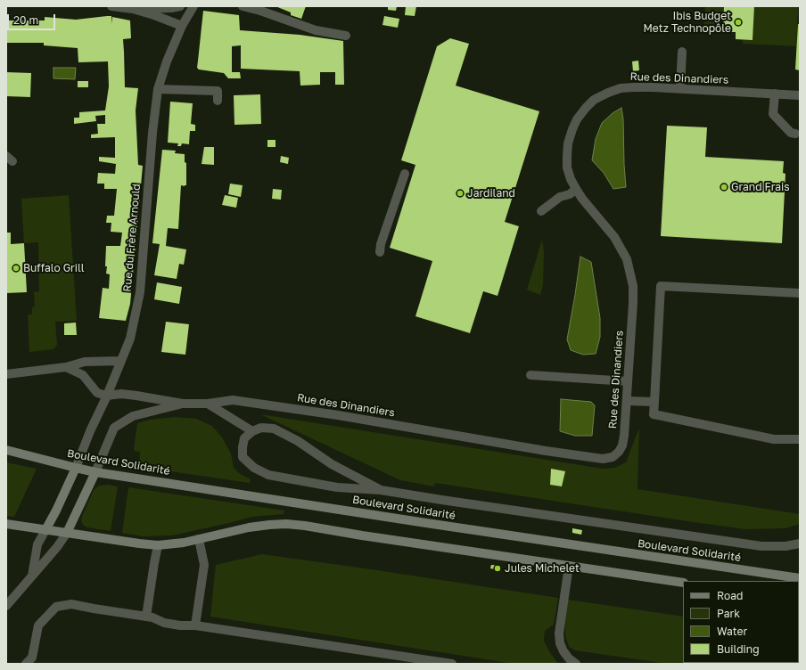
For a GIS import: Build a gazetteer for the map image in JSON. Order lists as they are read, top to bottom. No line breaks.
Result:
{"streets":{"main road":["Boulevard Solidarité"],"street":["Rue des Dinandiers","Rue du Frère Arnould"]},"crossings":[["Rue des Dinandiers","Rue du Frère Arnould"],["Rue des Dinandiers","Boulevard Solidarité"],["Rue du Frère Arnould","Boulevard Solidarité"]],"places":["Ibis Budget Metz Technopôle","Grand Frais","Jardiland","Buffalo Grill","Jules Michelet"],"legend":["Road","Park","Water","Building"],"scale_bar":"20 m"}
